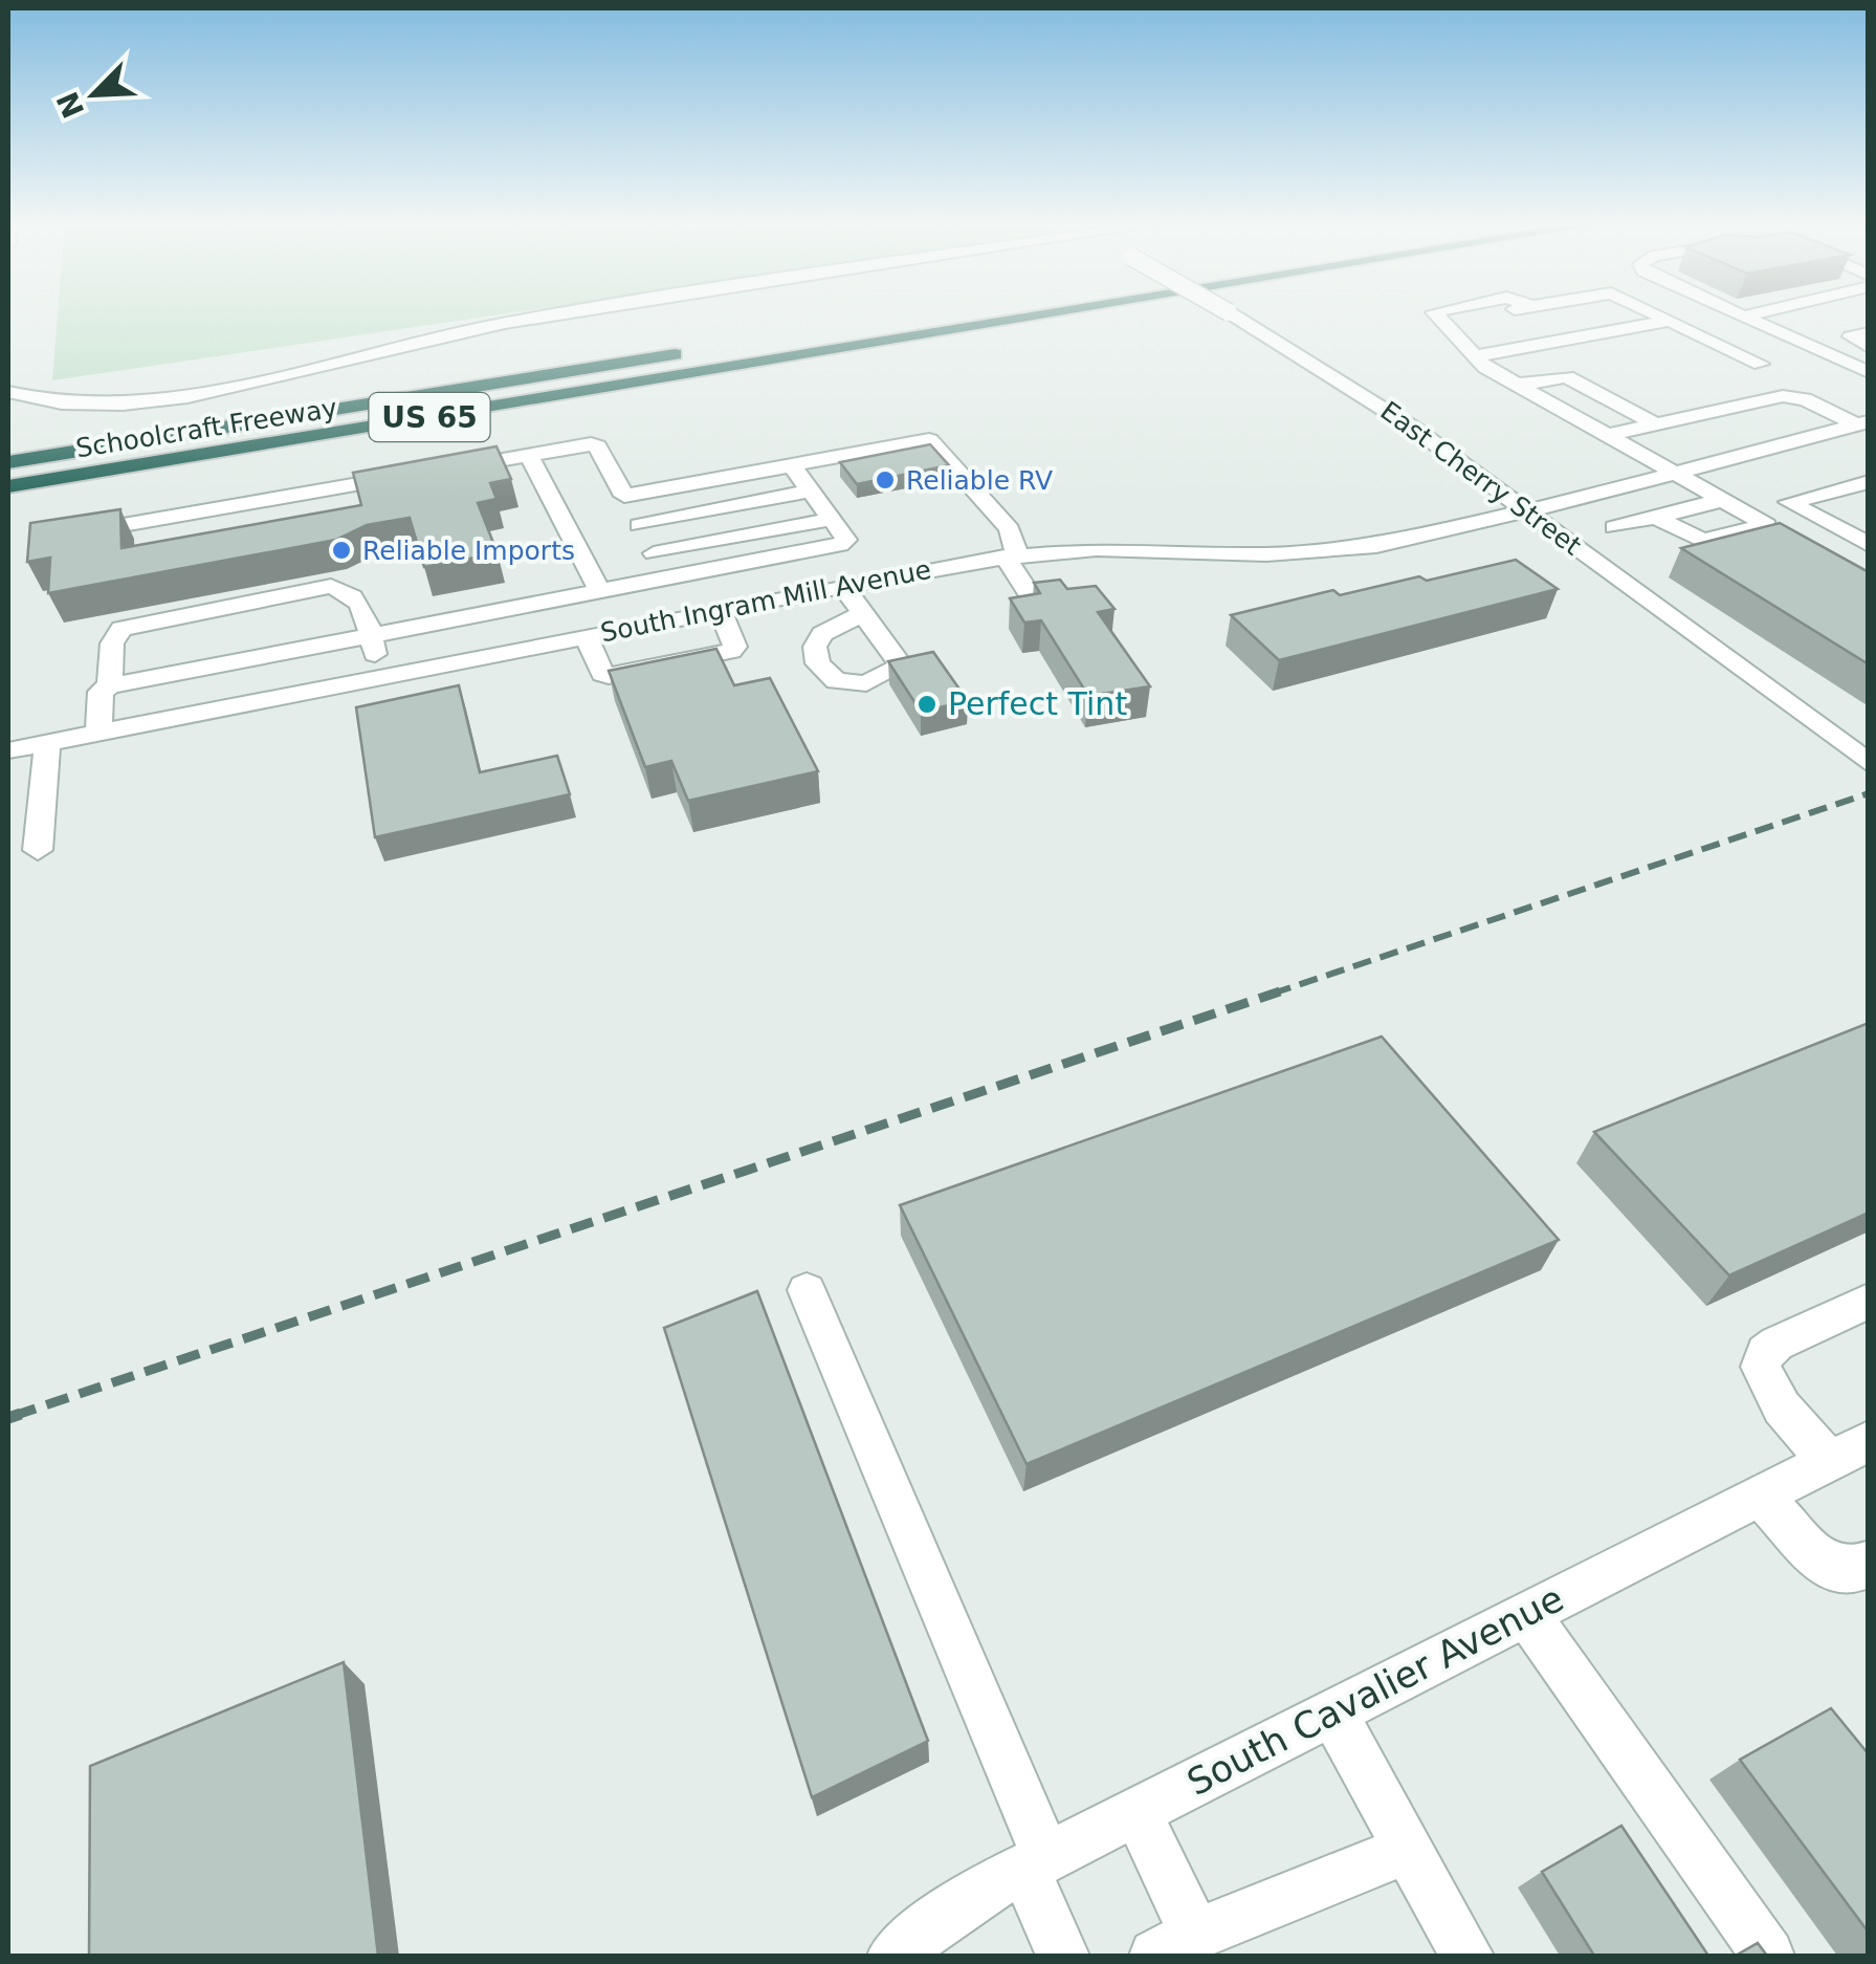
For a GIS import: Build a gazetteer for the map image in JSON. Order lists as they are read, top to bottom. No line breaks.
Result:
{"streets":{"highway":["US 65","Schoolcraft Freeway"],"street":["East Cherry Street","South Ingram Mill Avenue","South Cavalier Avenue"]},"crossings":[["East Cherry Street","South Ingram Mill Avenue"]],"places":["Reliable RV","Reliable Imports","Perfect Tint"],"north":"bottom left"}
